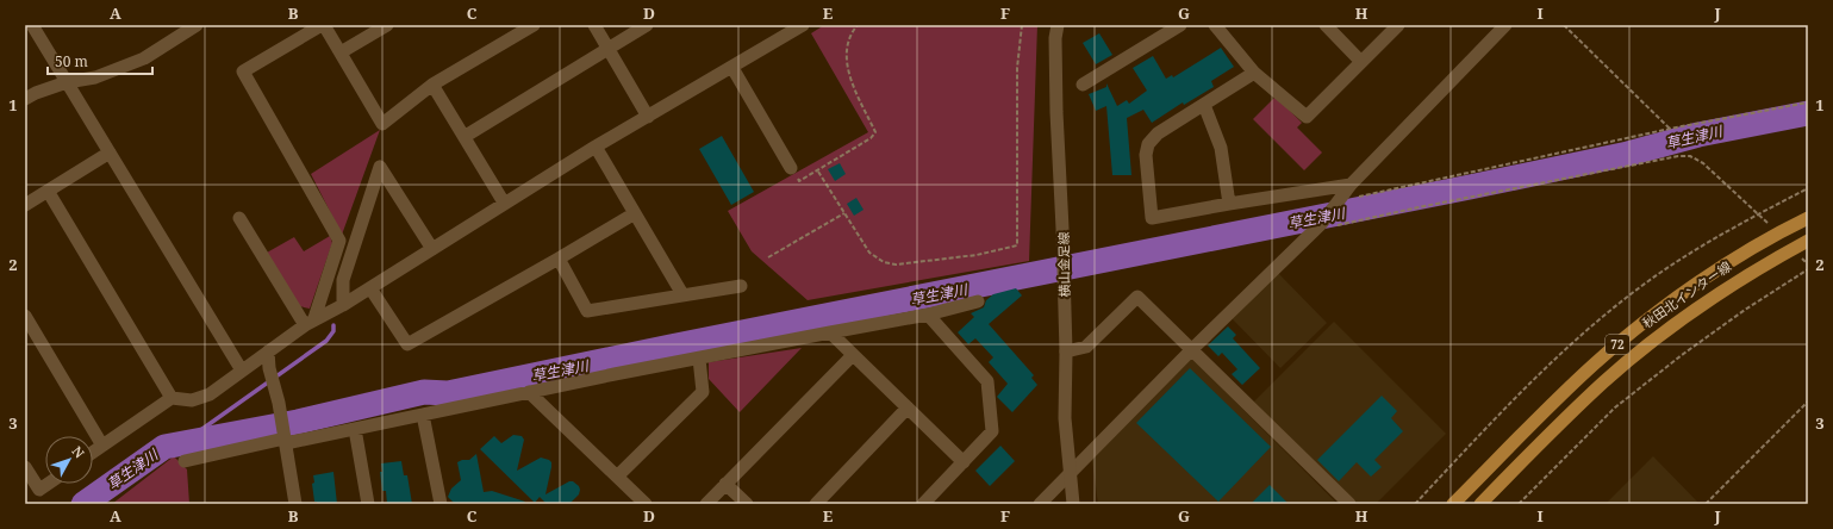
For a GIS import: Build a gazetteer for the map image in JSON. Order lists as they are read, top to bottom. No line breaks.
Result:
{"streets":{"main road":["秋田北インター線","72"],"street":["横山金足線"]},"water":["草生津川"],"scale_bar":"50 m","north":"top right","grid":{"columns":["A","B","C","D","E","F","G","H","I","J"],"rows":["1","2","3"]}}
